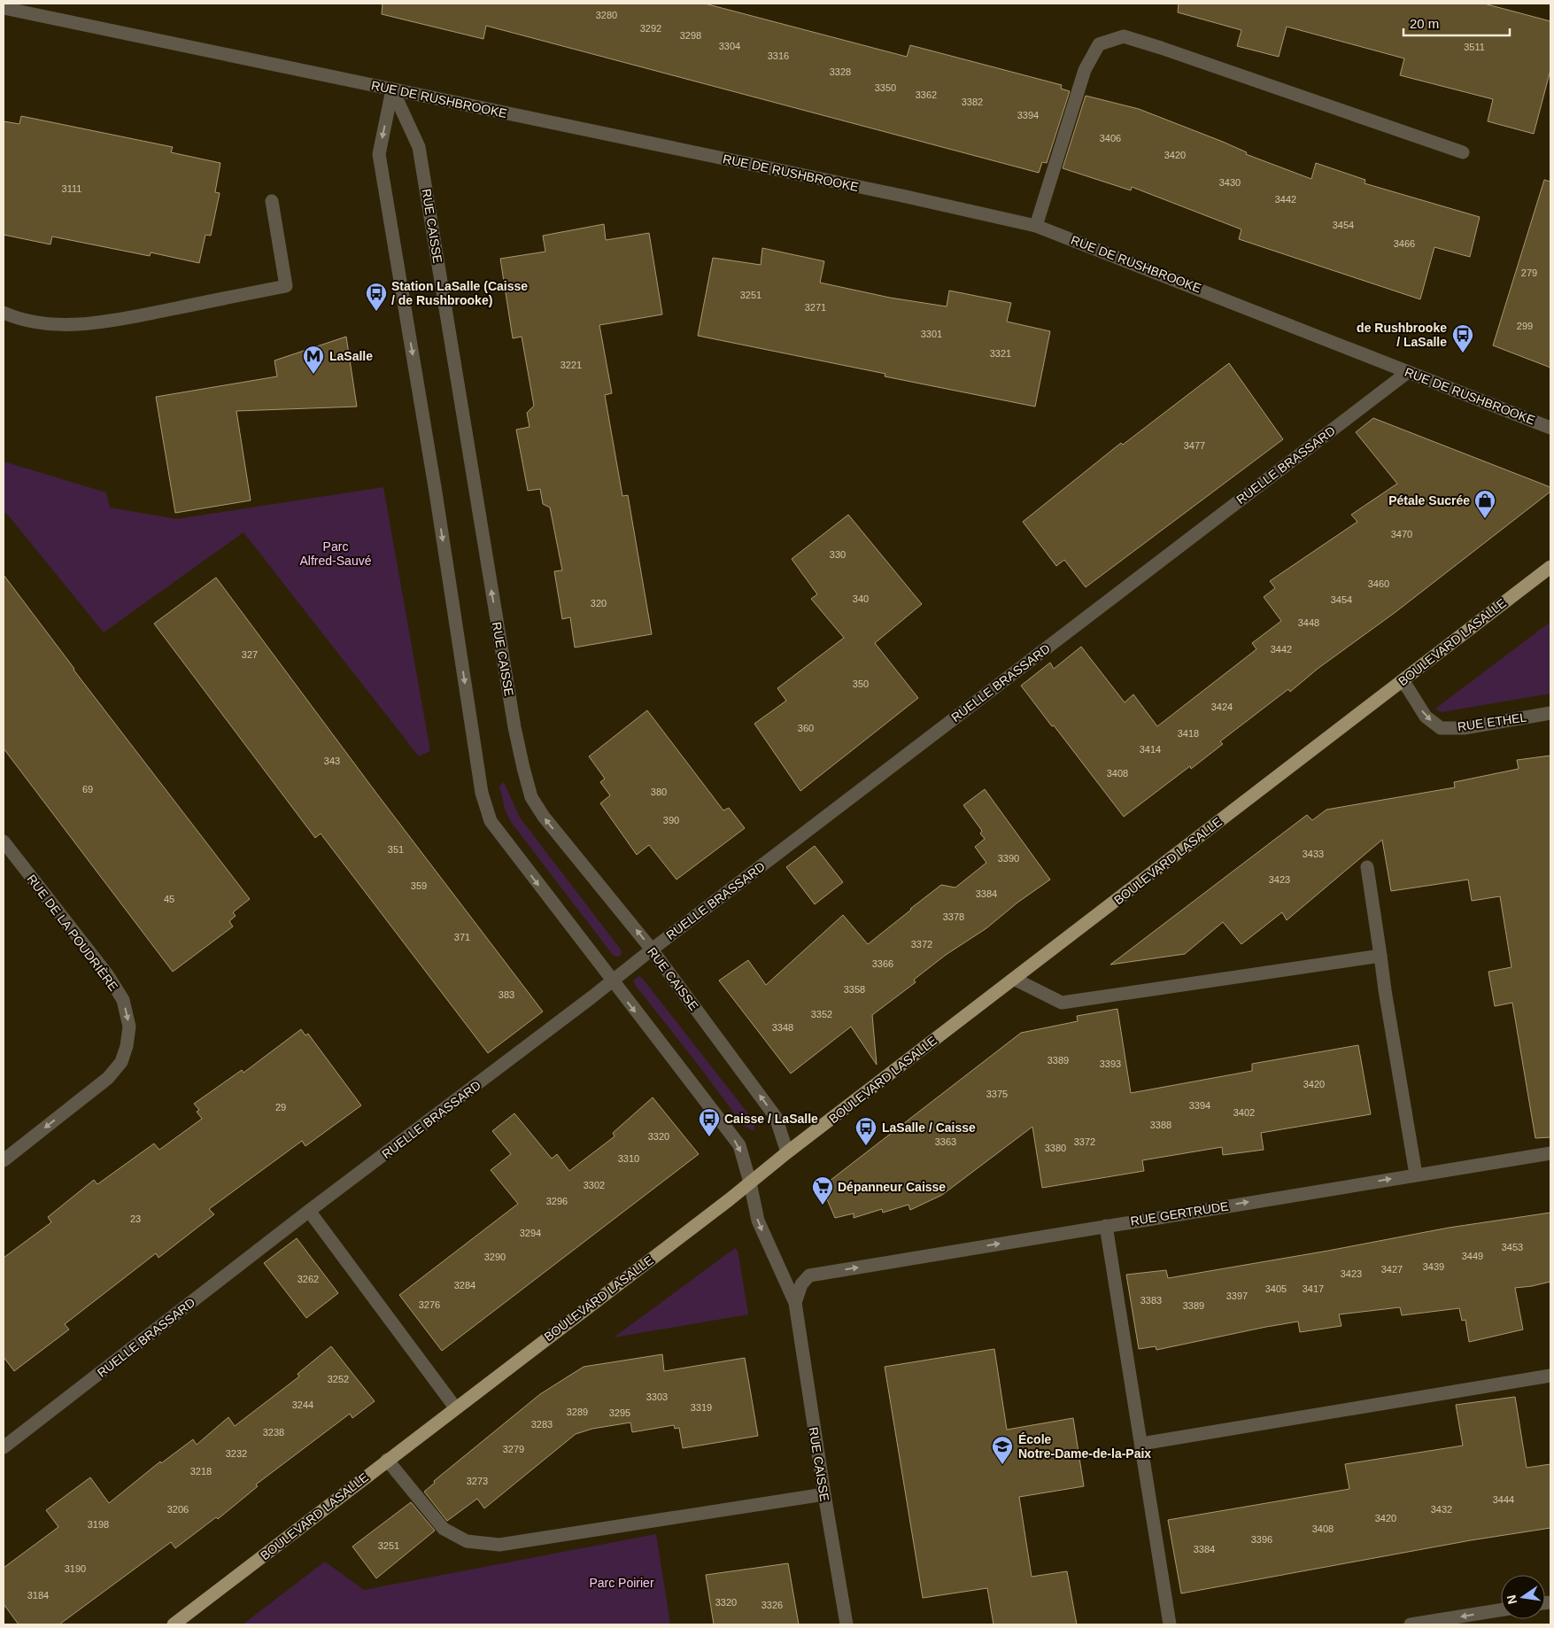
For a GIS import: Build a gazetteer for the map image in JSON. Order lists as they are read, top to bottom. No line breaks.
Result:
{"streets":{"main road":["BOULEVARD LASALLE"],"street":["RUE DE RUSHBROOKE","RUE CAISSE","RUELLE BRASSARD","RUE ETHEL","RUE DE LA POUDRIÈRE","RUE GERTRUDE"]},"crossings":[["RUE DE RUSHBROOKE","RUE CAISSE"],["RUE DE RUSHBROOKE","RUELLE BRASSARD"],["RUE CAISSE","RUELLE BRASSARD"],["RUE CAISSE","BOULEVARD LASALLE"],["RUE CAISSE","RUE GERTRUDE"],["BOULEVARD LASALLE","RUE ETHEL"]],"one_way":["RUE ETHEL","RUE GERTRUDE"],"parks":["Parc Alfred-Sauvé","Parc Poirier"],"places":{"bus stop":["Station LaSalle (Caisse / de Rushbrooke)","de Rushbrooke / LaSalle","Caisse / LaSalle","LaSalle / Caisse"],"metro station":["LaSalle"],"shop":["Pétale Sucrée"],"supermarket":["Dépanneur Caisse"],"school or university":["École Notre-Dame-de-la-Paix"]},"house_numbers":["3280","3292","3298","3304","3511","3316","3328","3350","3362","3382","3394","3406","3420","3430","3111","3442","3454","3466","279","3251","3271","299","3301","3321","3221","3477","3470","330","3460","340","3454","320","3448","3442","327","350","3424","360","3418","3414","343","3408","69","380","390","351","3433","3390","3423","359","3384","45","3378","371","3372","3366","3358","383","3352","3348","3389","3393","3420","3375","3394","29","3402","3388","3320","3363","3372","3380","3310","3302","3296","23","3294","3453","3449","3290","3439","3427","3423","3262","3284","3405","3417","3397","3383","3276","3389","3252","3303","3244","3319","3289","3295","3283","3238","3279","3232","3218","3273","3444","3206","3432","3420","3198","3408","3396","3251","3384","3190","3184","3320","3326"],"scale_bar":"20 m","north":"left"}
